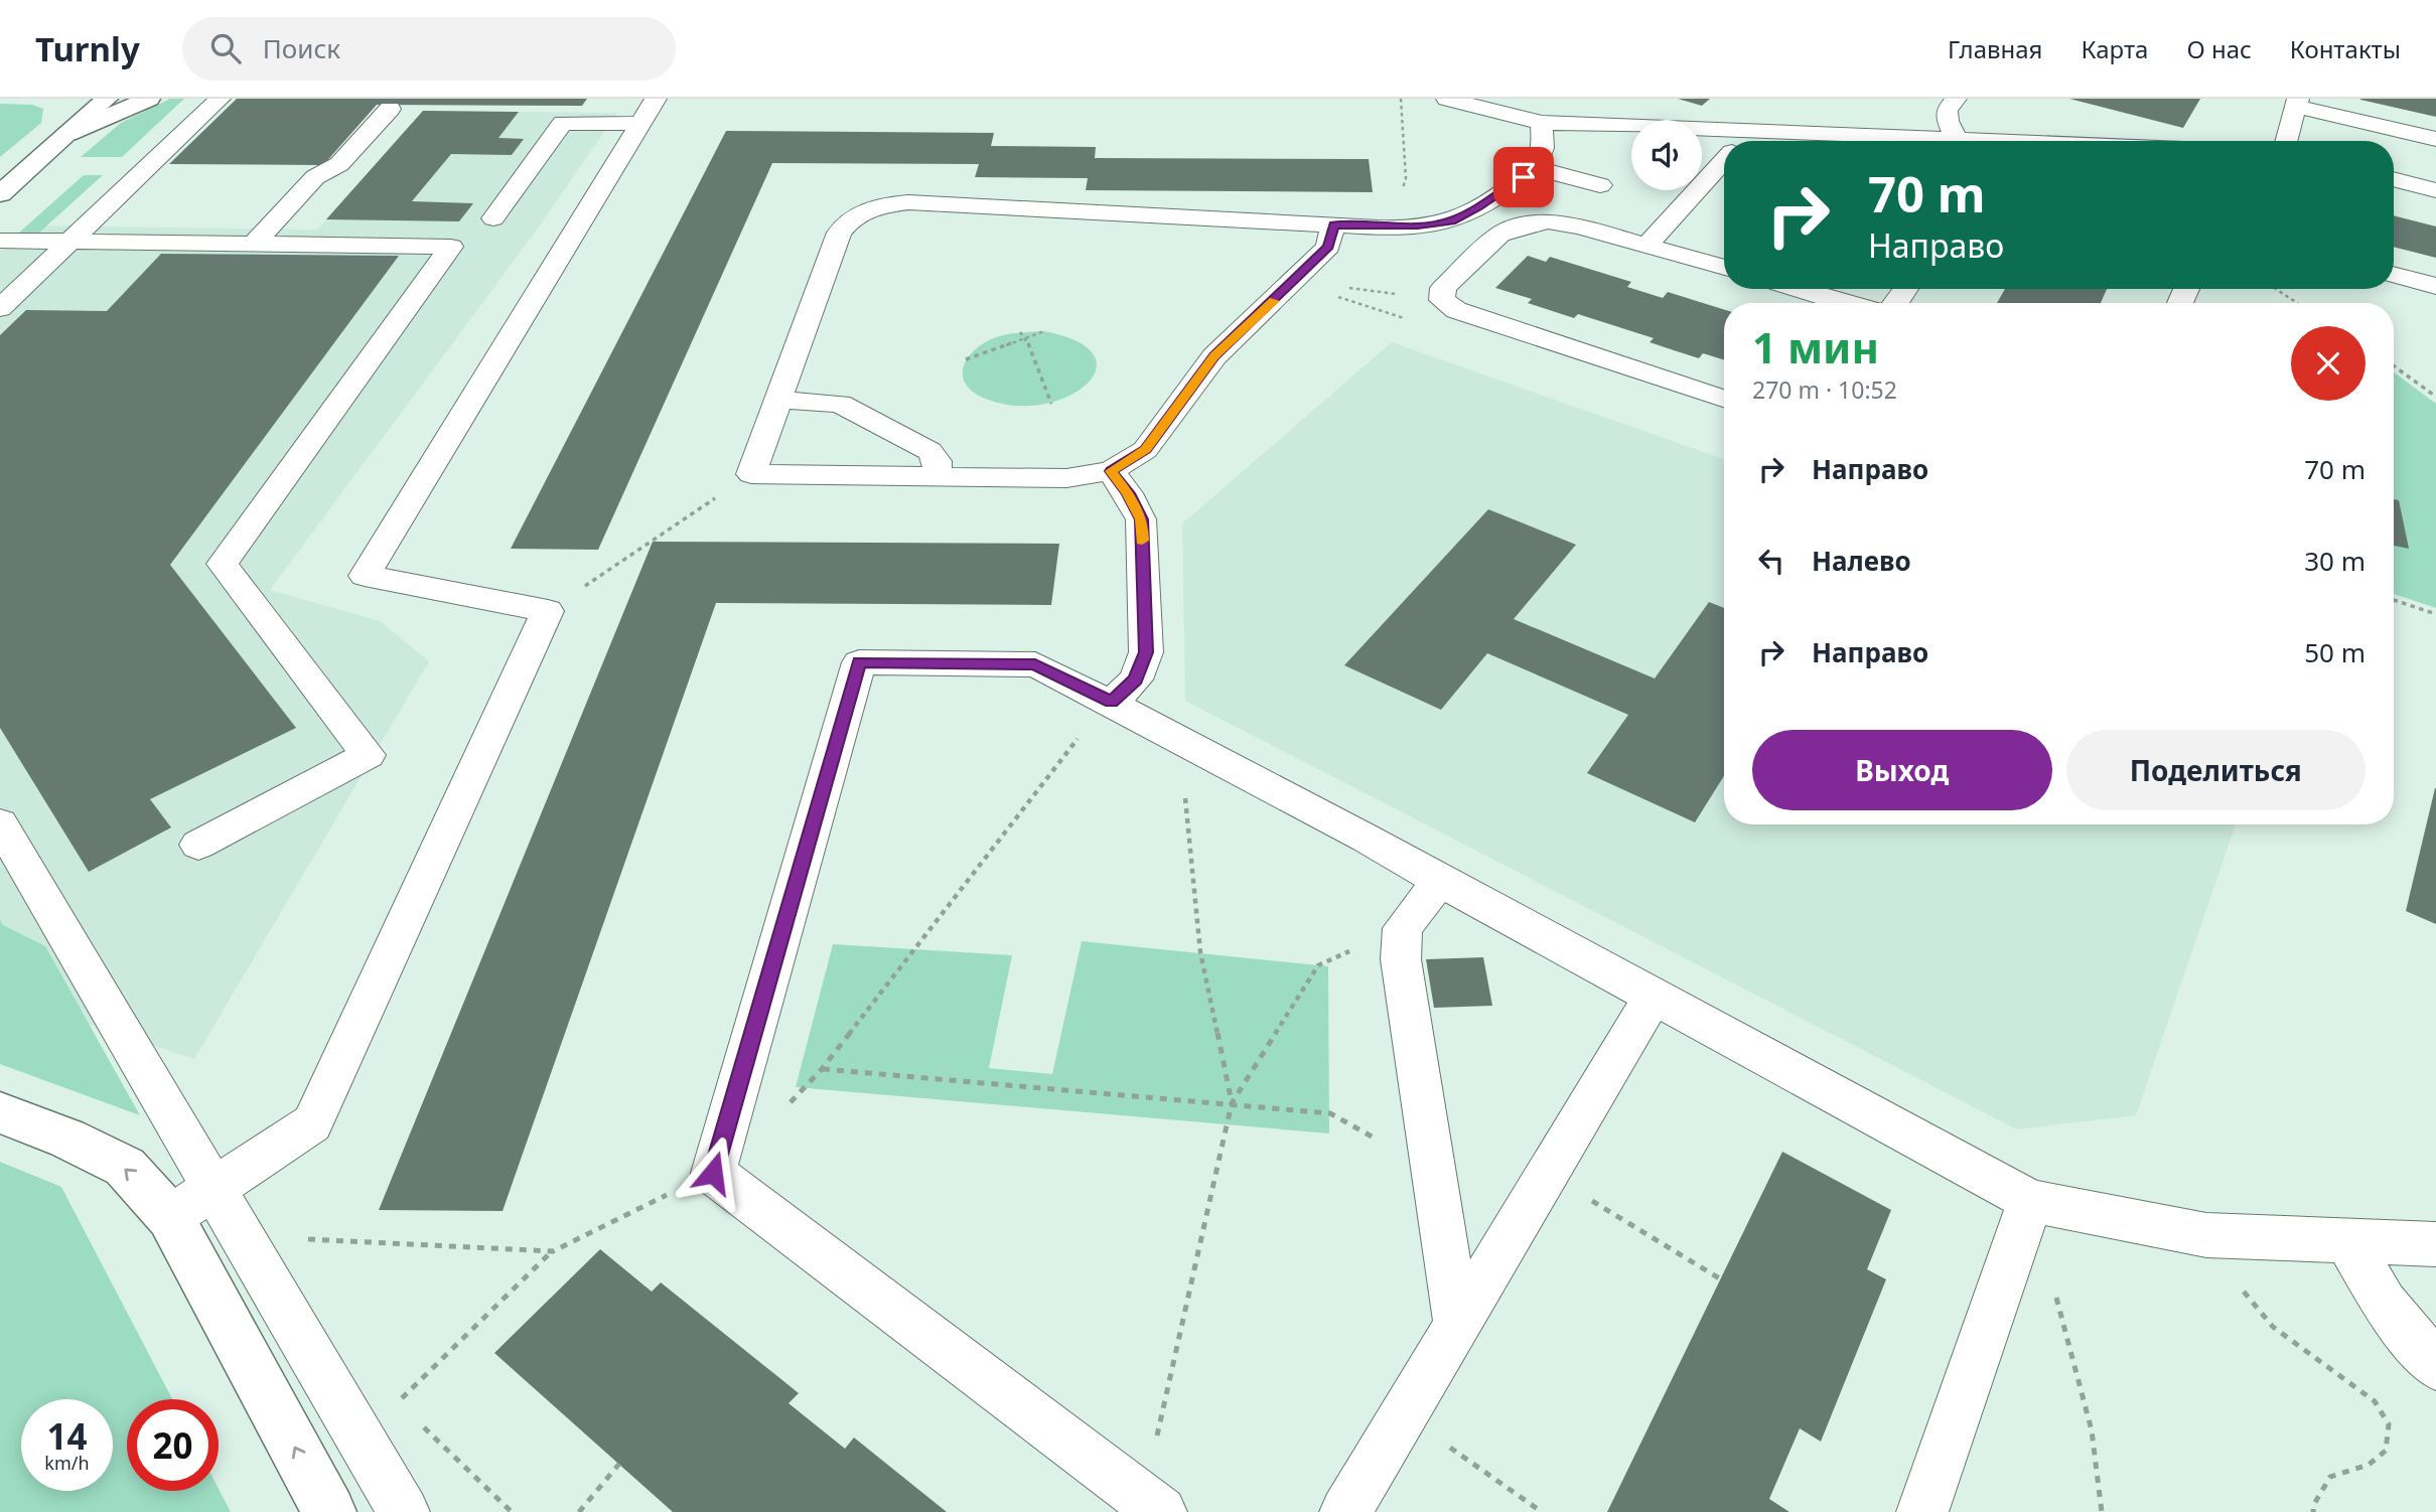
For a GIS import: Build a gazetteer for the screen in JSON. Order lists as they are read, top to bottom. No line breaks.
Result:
{"page":{"header":"Turnly","search":"Поиск","nav":["Главная","Карта","О нас","Контакты"],"turn":["70 m","Направо"],"heading":["1 мин","270 m · 10:52"],"list":[{"name":"Направо","value":"70 m"},{"name":"Налево","value":"30 m"},{"name":"Направо","value":"50 m"}],"buttons":["Выход","Поделиться"],"speed":"14 km/h","limit":"20"}}
